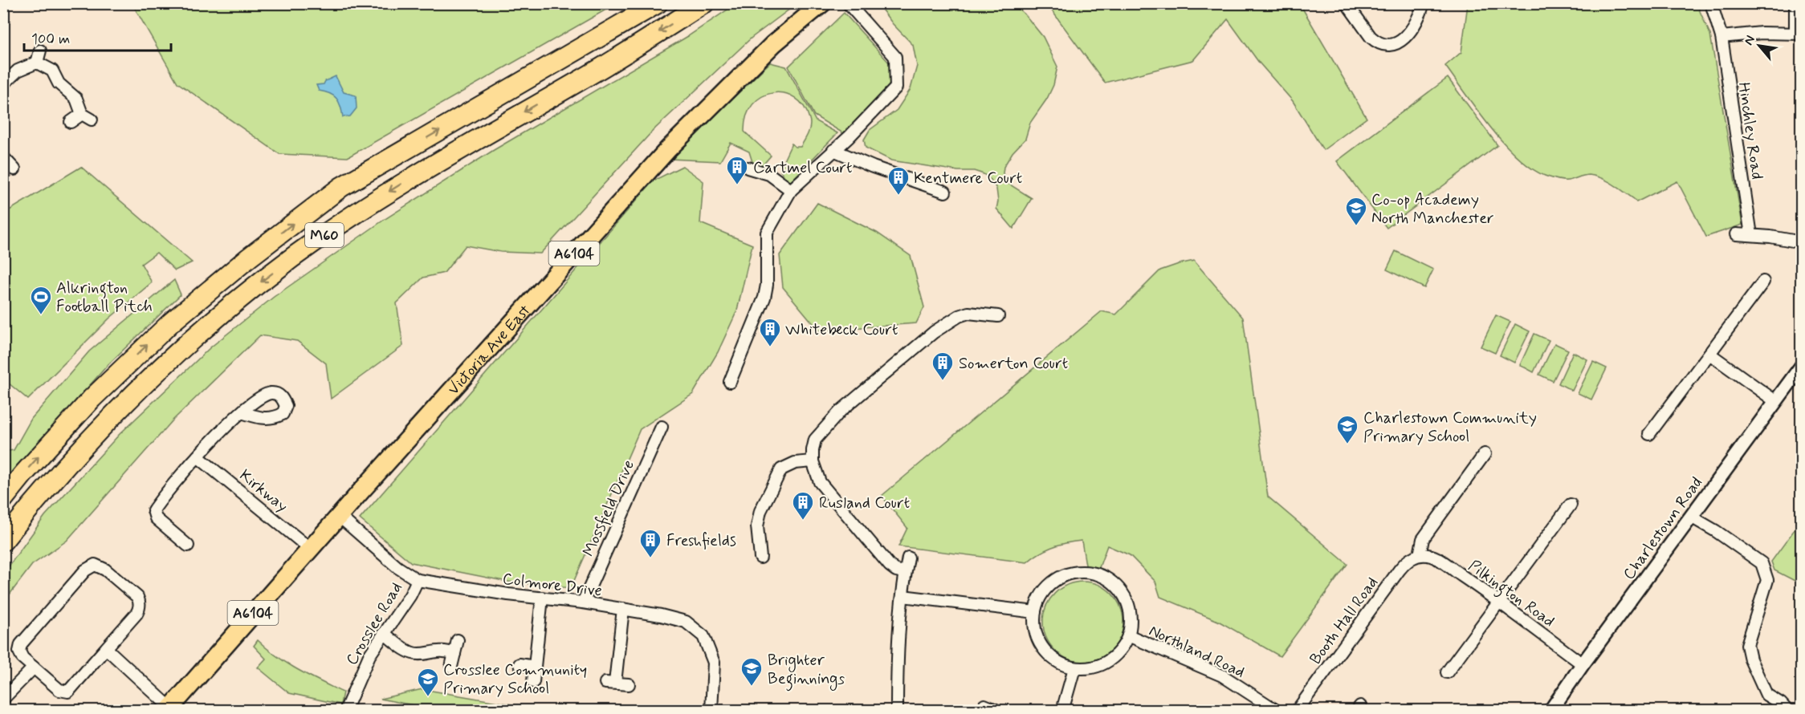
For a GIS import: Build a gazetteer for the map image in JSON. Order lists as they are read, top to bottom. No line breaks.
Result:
{"streets":{"highway":["M60"],"main road":["A6104","Victoria Ave East"],"street":["Hinchley Road","Kirkway","Mossfield Drive","Charlestown Road","Colmore Drive","Pilkington Road","Booth Hall Road","Crosslee Road","Northland Road"]},"crossings":[["Victoria Ave East","Kirkway"],["Victoria Ave East","Colmore Drive"],["Mossfield Drive","Colmore Drive"],["Charlestown Road","Pilkington Road"],["Colmore Drive","Crosslee Road"],["Pilkington Road","Booth Hall Road"]],"places":{"building":["Cartmel Court","Kentmere Court","Whitebeck Court","Somerton Court","Rusland Court","Freshfields"],"school or university":["Co-op Academy North Manchester","Charlestown Community Primary School","Brighter Beginnings","Crosslee Community Primary School"],"sports":["Alkrington Football Pitch"]},"scale_bar":"100 m","north":"top left"}
